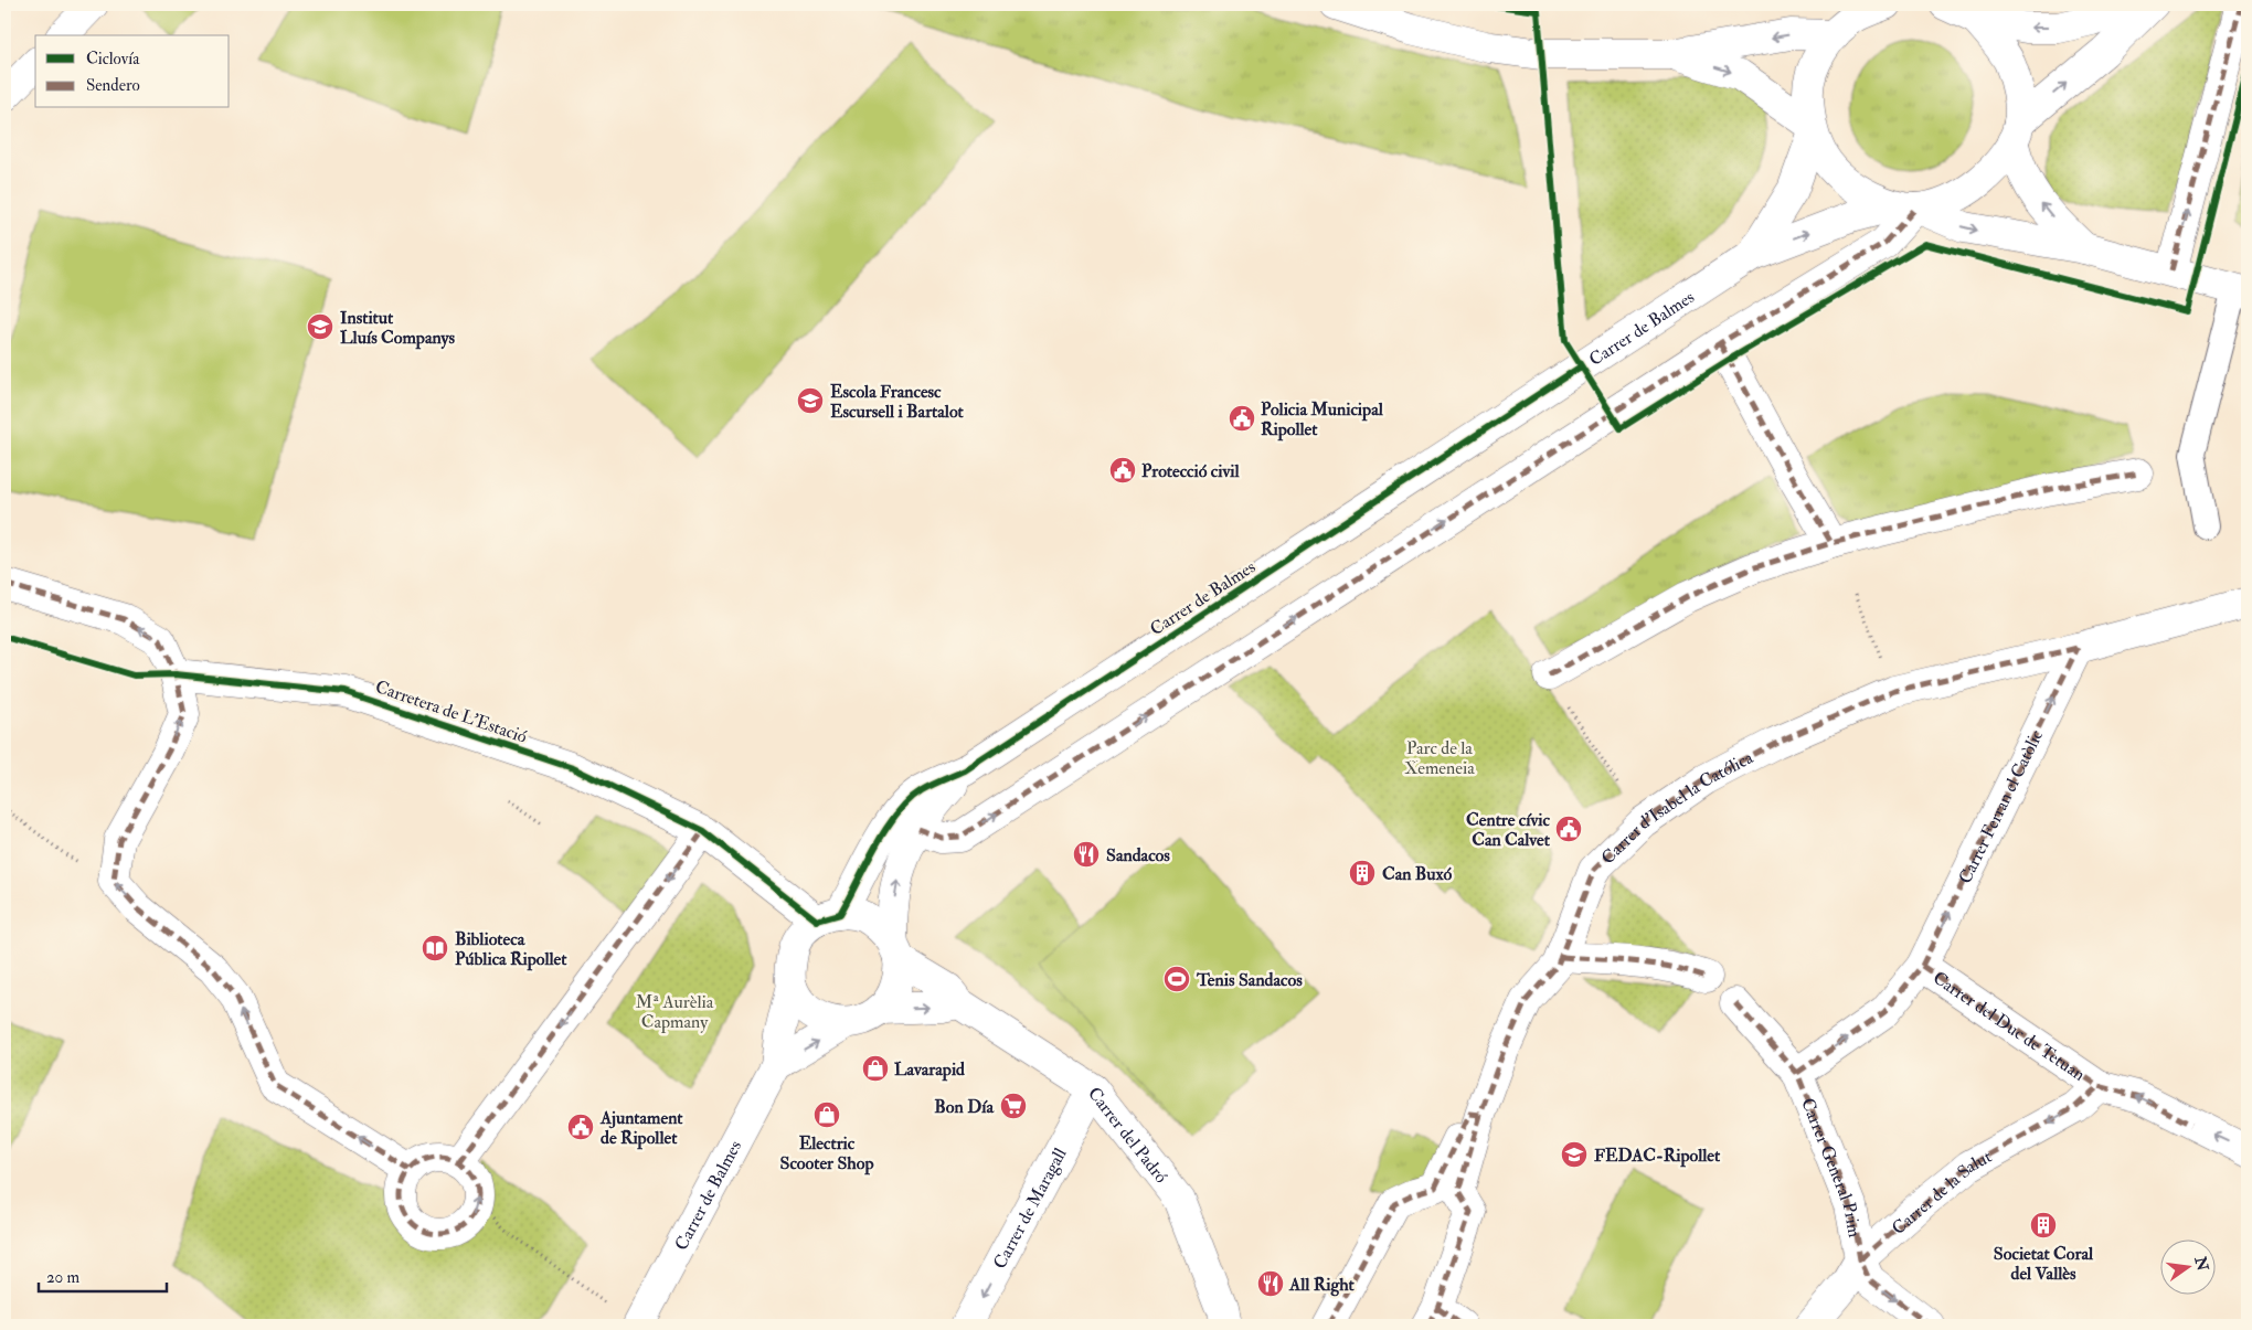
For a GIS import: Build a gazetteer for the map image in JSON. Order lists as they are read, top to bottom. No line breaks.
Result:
{"streets":{"street":["Carrer de Balmes","Carretera de L'Estació","Carrer Ferran el Catòlic","Carrer d'Isabel la Católica","Carrer del Duc de Tetuan","Carrer del Padró","Carrer General Prim","Carrer de la Salut","Carrer de Maragall"]},"crossings":[["Carrer de Balmes","Carretera de L'Estació"],["Carrer de Balmes","Carrer del Padró"],["Carretera de L'Estació","Carrer del Padró"],["Carrer Ferran el Catòlic","Carrer d'Isabel la Católica"],["Carrer Ferran el Catòlic","Carrer del Duc de Tetuan"],["Carrer del Duc de Tetuan","Carrer General Prim"],["Carrer del Duc de Tetuan","Carrer de la Salut"],["Carrer del Padró","Carrer de Maragall"],["Carrer General Prim","Carrer de la Salut"]],"one_way":["Carrer Ferran el Catòlic","Carrer de la Salut","Carrer de Maragall"],"parks":["Parc de la Xemeneia","Mª Aurèlia Capmany"],"places":{"school or university":["Institut Lluís Companys","Escola Francesc Escursell i Bartalot","FEDAC-Ripollet"],"public building":["Policia Municipal Ripollet","Protecció civil","Centre cívic Can Calvet","Ajuntament de Ripollet"],"restaurant":["Sandacos","All Right"],"building":["Can Buxó","Societat Coral del Vallès"],"library":["Biblioteca Pública Ripollet"],"sports":["Tenis Sandacos"],"shop":["Lavarapid","Electric Scooter Shop"],"supermarket":["Bon Día"]},"legend":["Ciclovía","Sendero"],"scale_bar":"20 m","north":"right"}
